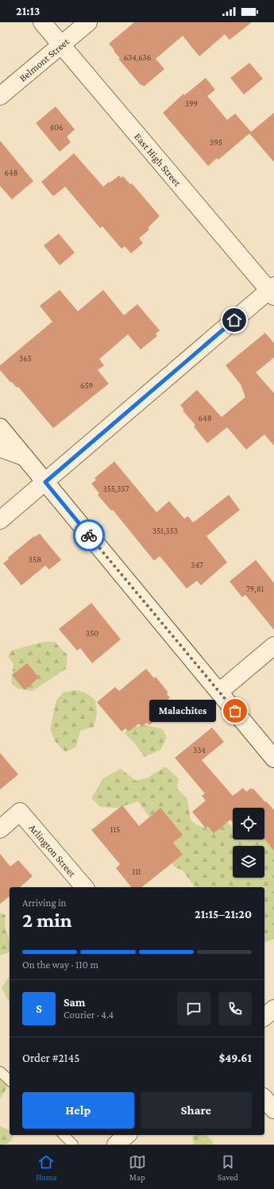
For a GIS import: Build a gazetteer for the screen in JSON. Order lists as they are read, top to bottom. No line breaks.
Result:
{"streets":{"street":["Belmont Street","East High Street","Arlington Street"]},"crossings":[["Belmont Street","East High Street"]],"places":["Malachites"],"house_numbers":["634,636","399","406","395","648","365","659","648","355,357","351,353","358","347","79,81","350","334","115","111"],"page":{"status":"21:13","bubble":"Malachites","heading":["2 min","Arriving in","21:15–21:20"],"panel":["Sam","Courier · 4.4","Order #2145","$49.61"],"bar":"On the way · 110 m","round":"S","buttons":["Help","Share"],"tabs":["Home","Map","Saved"]}}
